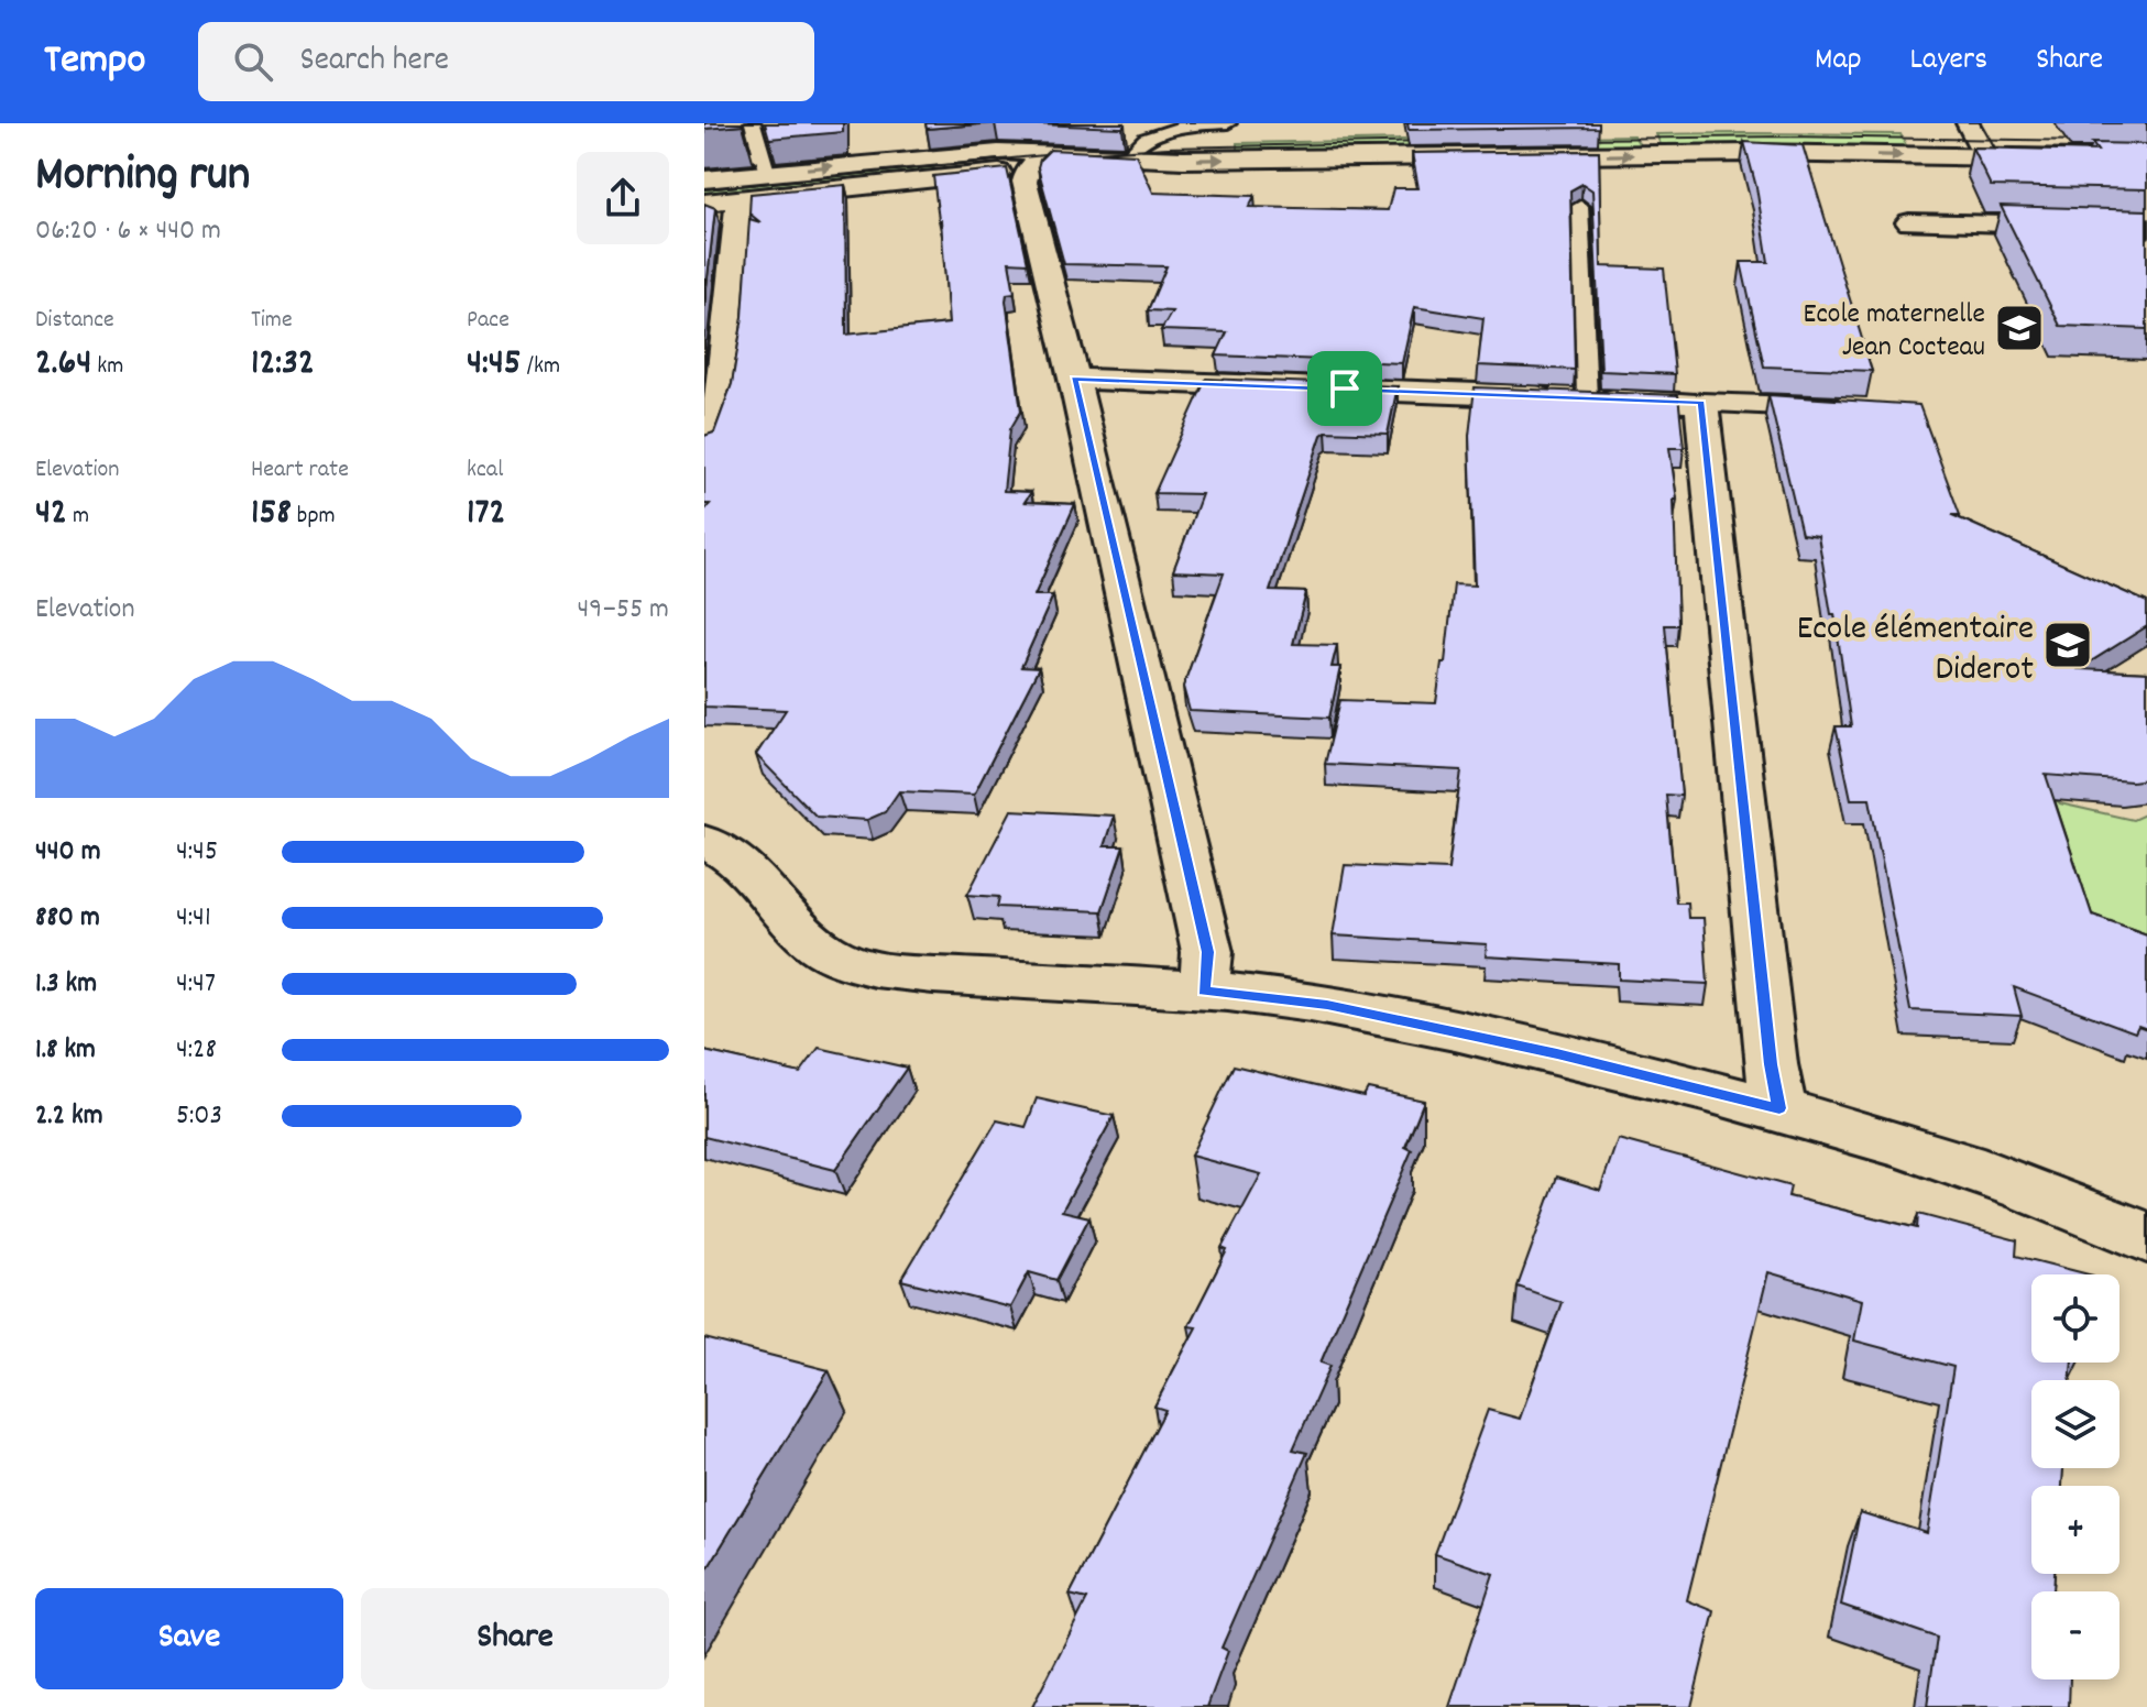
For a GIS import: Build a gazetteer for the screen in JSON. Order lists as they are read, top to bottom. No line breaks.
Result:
{"places":{"school or university":["Ecole maternelle Jean Cocteau","Ecole élémentaire Diderot"]},"page":{"header":"Tempo","search":"Search here","nav":["Map","Layers","Share"],"heading":["Morning run","06:20 · 6 × 440 m"],"stats":[["Distance","2.64 km"],["Time","12:32"],["Pace","4:45 /km"],["Elevation","42 m"],["Heart rate","158 bpm"],["kcal","172"]],"chart":["Elevation","49–55 m"],"list":[{"name":"440 m","note":"4:45"},{"name":"880 m","note":"4:41"},{"name":"1.3 km","note":"4:47"},{"name":"1.8 km","note":"4:28"},{"name":"2.2 km","note":"5:03"}],"map_buttons":["+","−"],"buttons":["Save","Share"]}}
